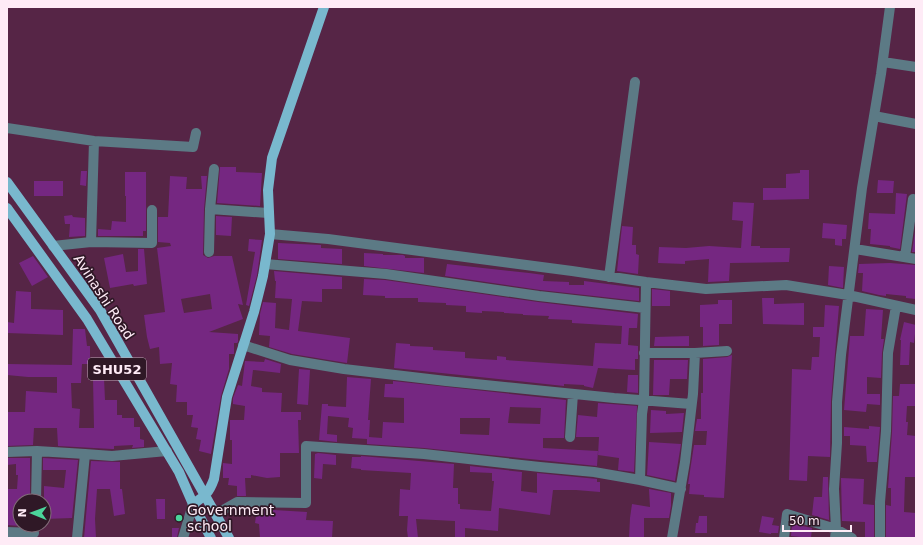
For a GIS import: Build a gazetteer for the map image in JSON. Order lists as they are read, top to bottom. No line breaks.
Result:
{"streets":{"main road":["Avinashi Road","SHU52"]},"places":["Government school"],"scale_bar":"50 m","north":"left"}
